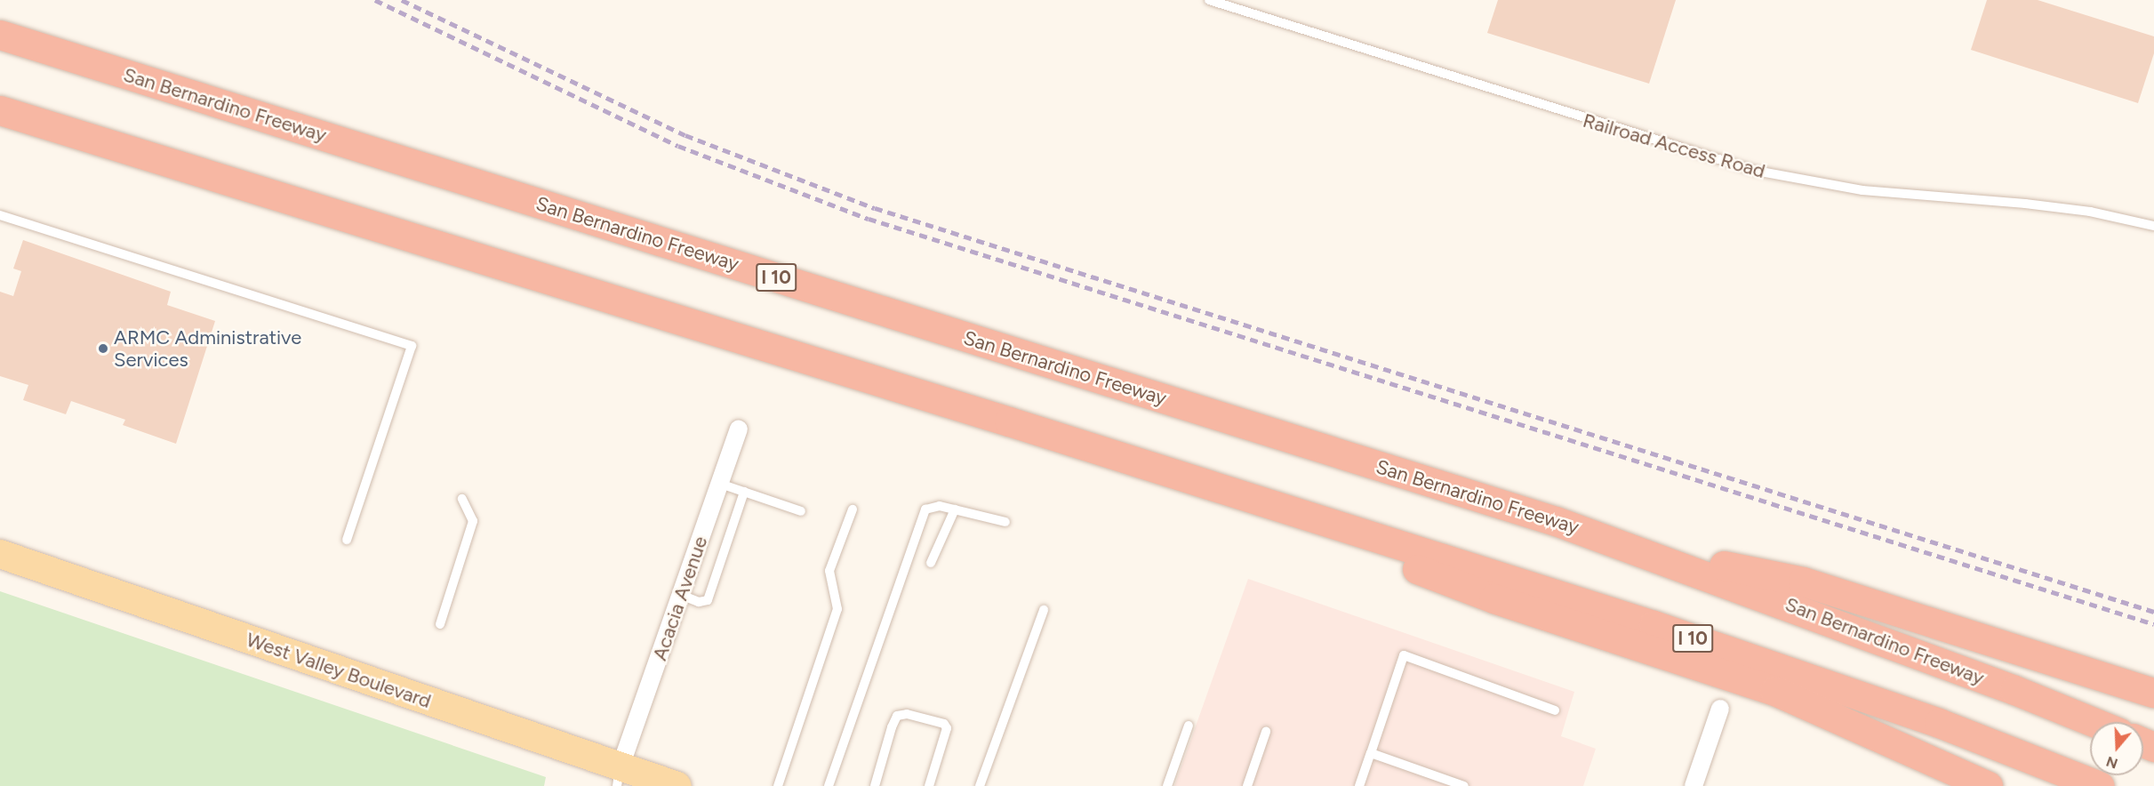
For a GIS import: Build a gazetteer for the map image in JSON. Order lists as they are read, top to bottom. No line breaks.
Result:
{"streets":{"highway":["San Bernardino Freeway","I 10"],"main road":["West Valley Boulevard"],"street":["Acacia Avenue"],"lane":["Railroad Access Road"]},"crossings":[["Acacia Avenue","West Valley Boulevard"]],"places":["ARMC Administrative Services"],"north":"bottom"}
